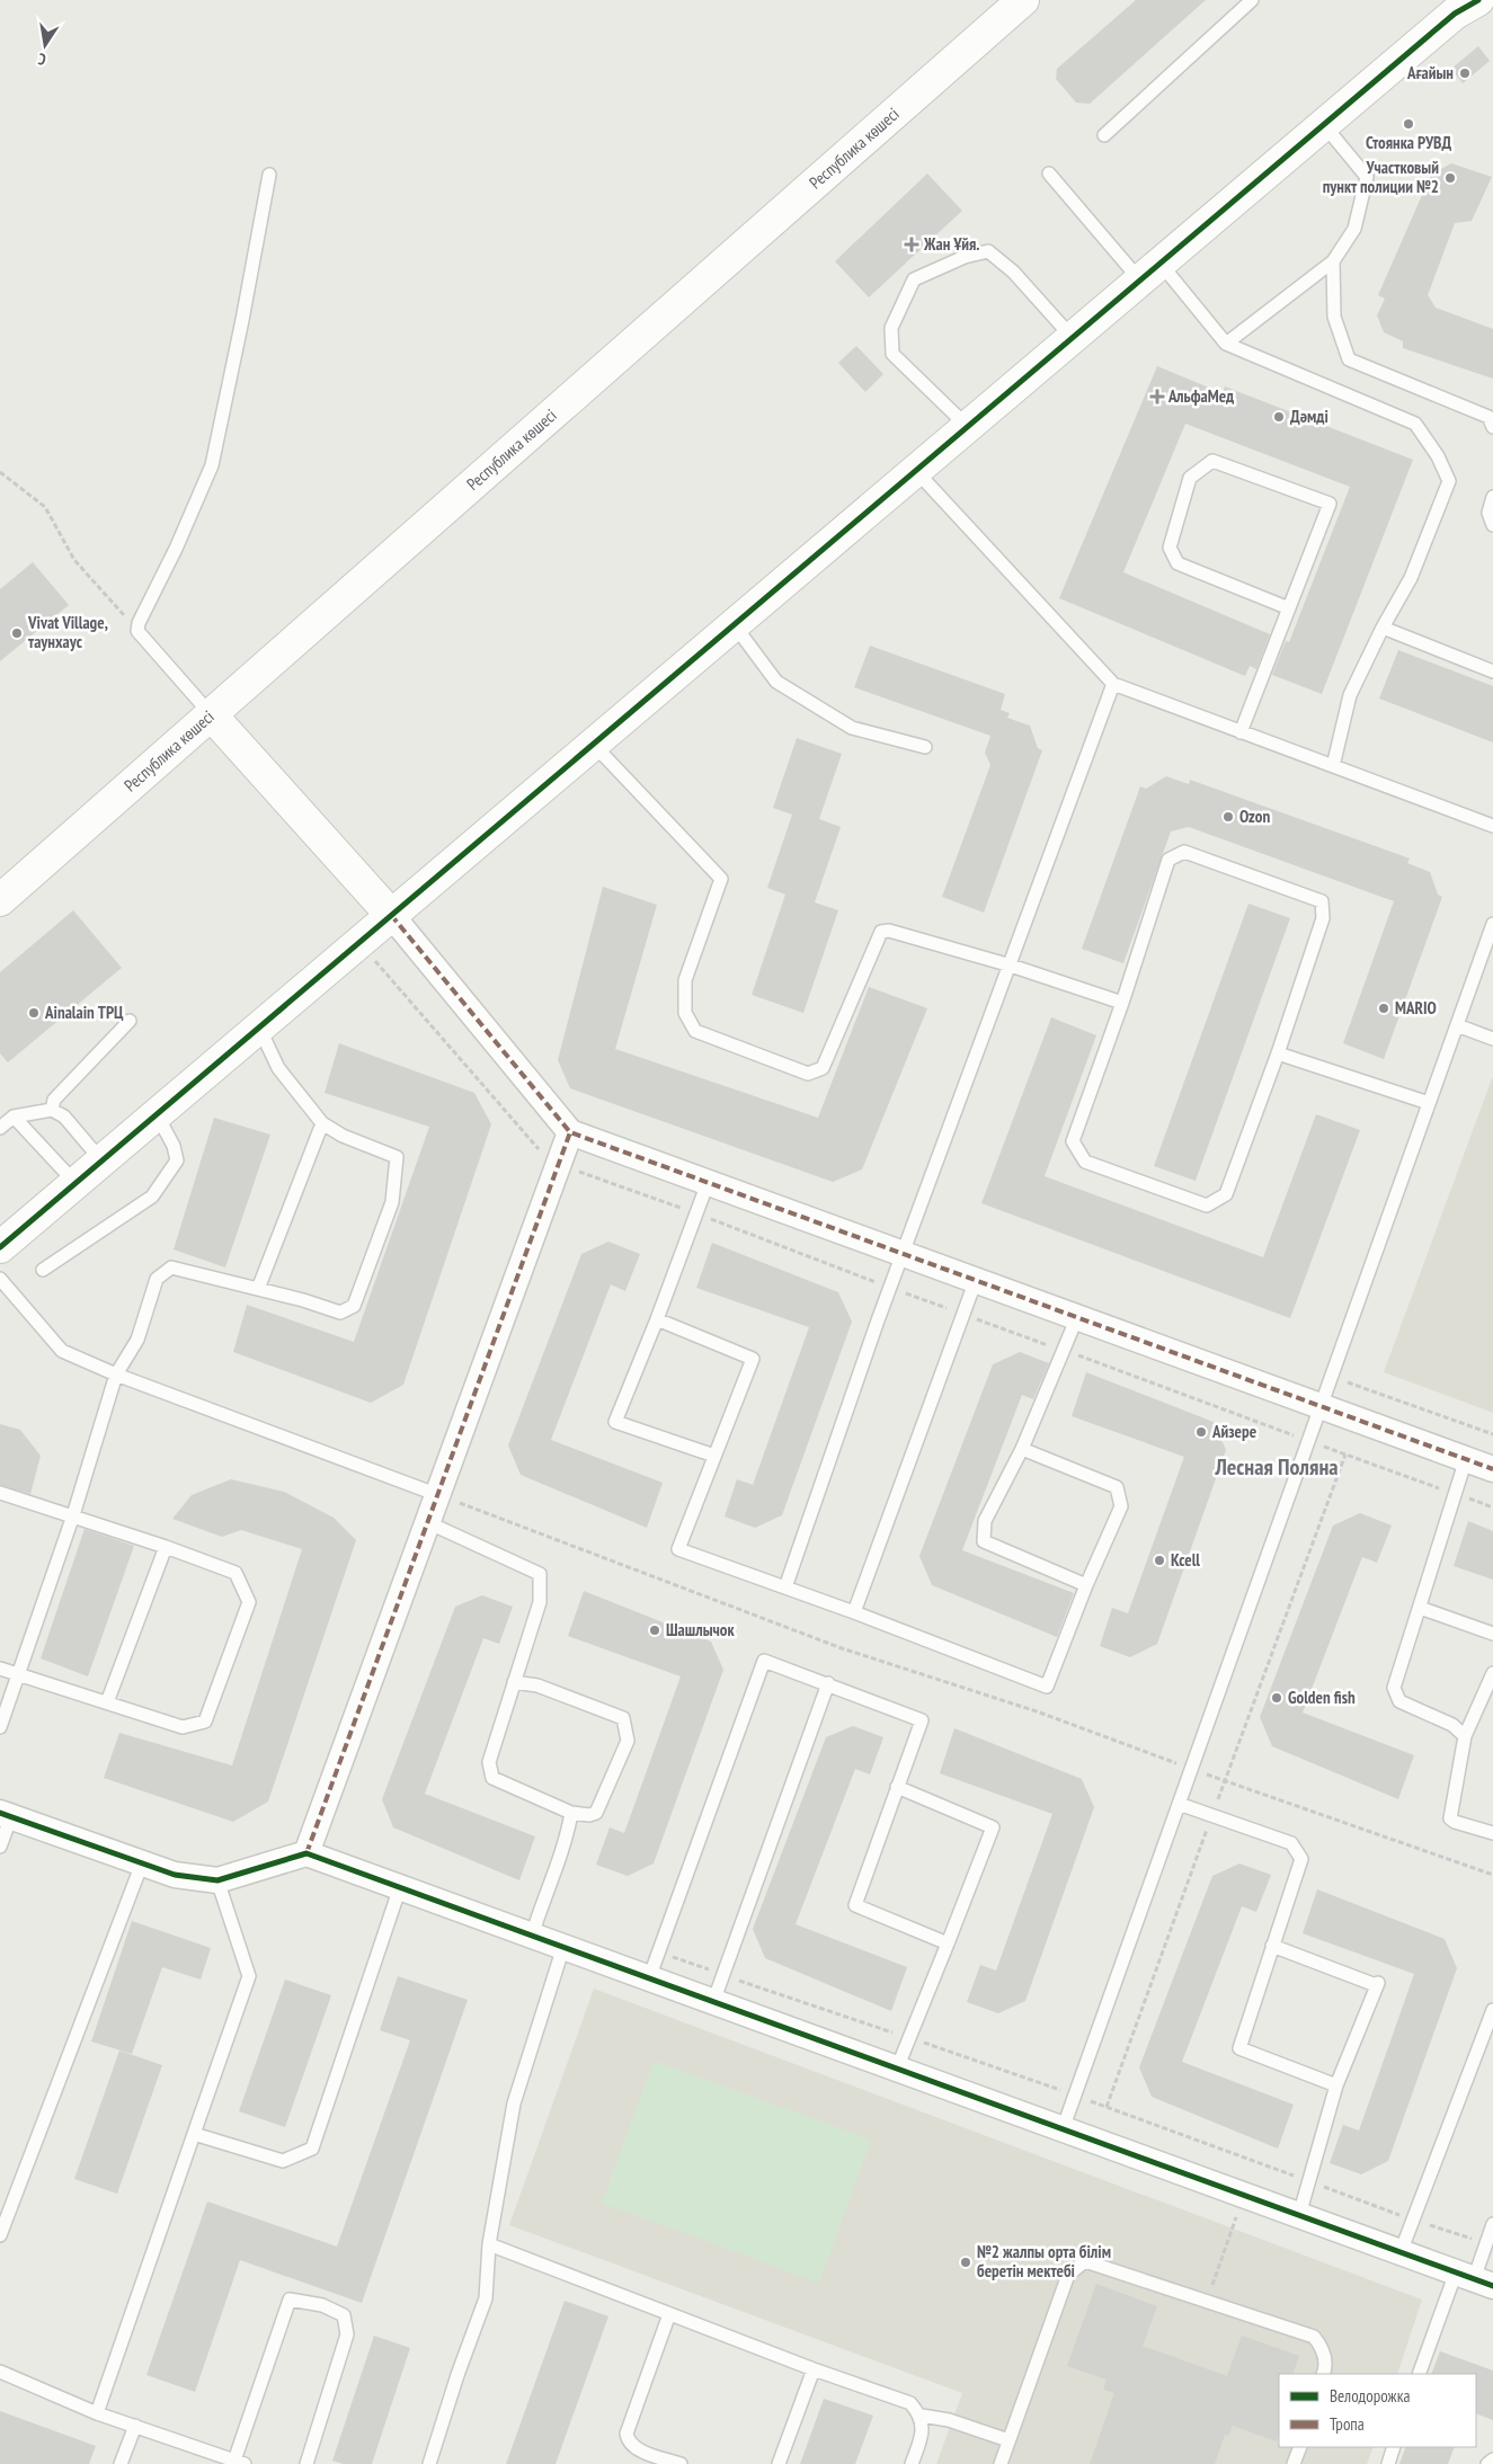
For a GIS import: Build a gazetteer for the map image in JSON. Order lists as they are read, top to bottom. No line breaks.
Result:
{"streets":{"street":["Республика көшесі"]},"districts":["Лесная Поляна"],"places":{"other":["Ағайын","Стоянка РУВД","Участковый пункт полиции №2","Дәмді","Vivat Village, таунхаус","Ozon","MARIO","Ainalain ТРЦ","Айзере","Kcell","Шашлычок","Golden fish","№2 жалпы орта білім беретін мектебі"],"health":["Жан Ұйя.","АльфаМед"]},"legend":["Велодорожка","Тропа"],"north":"bottom"}
